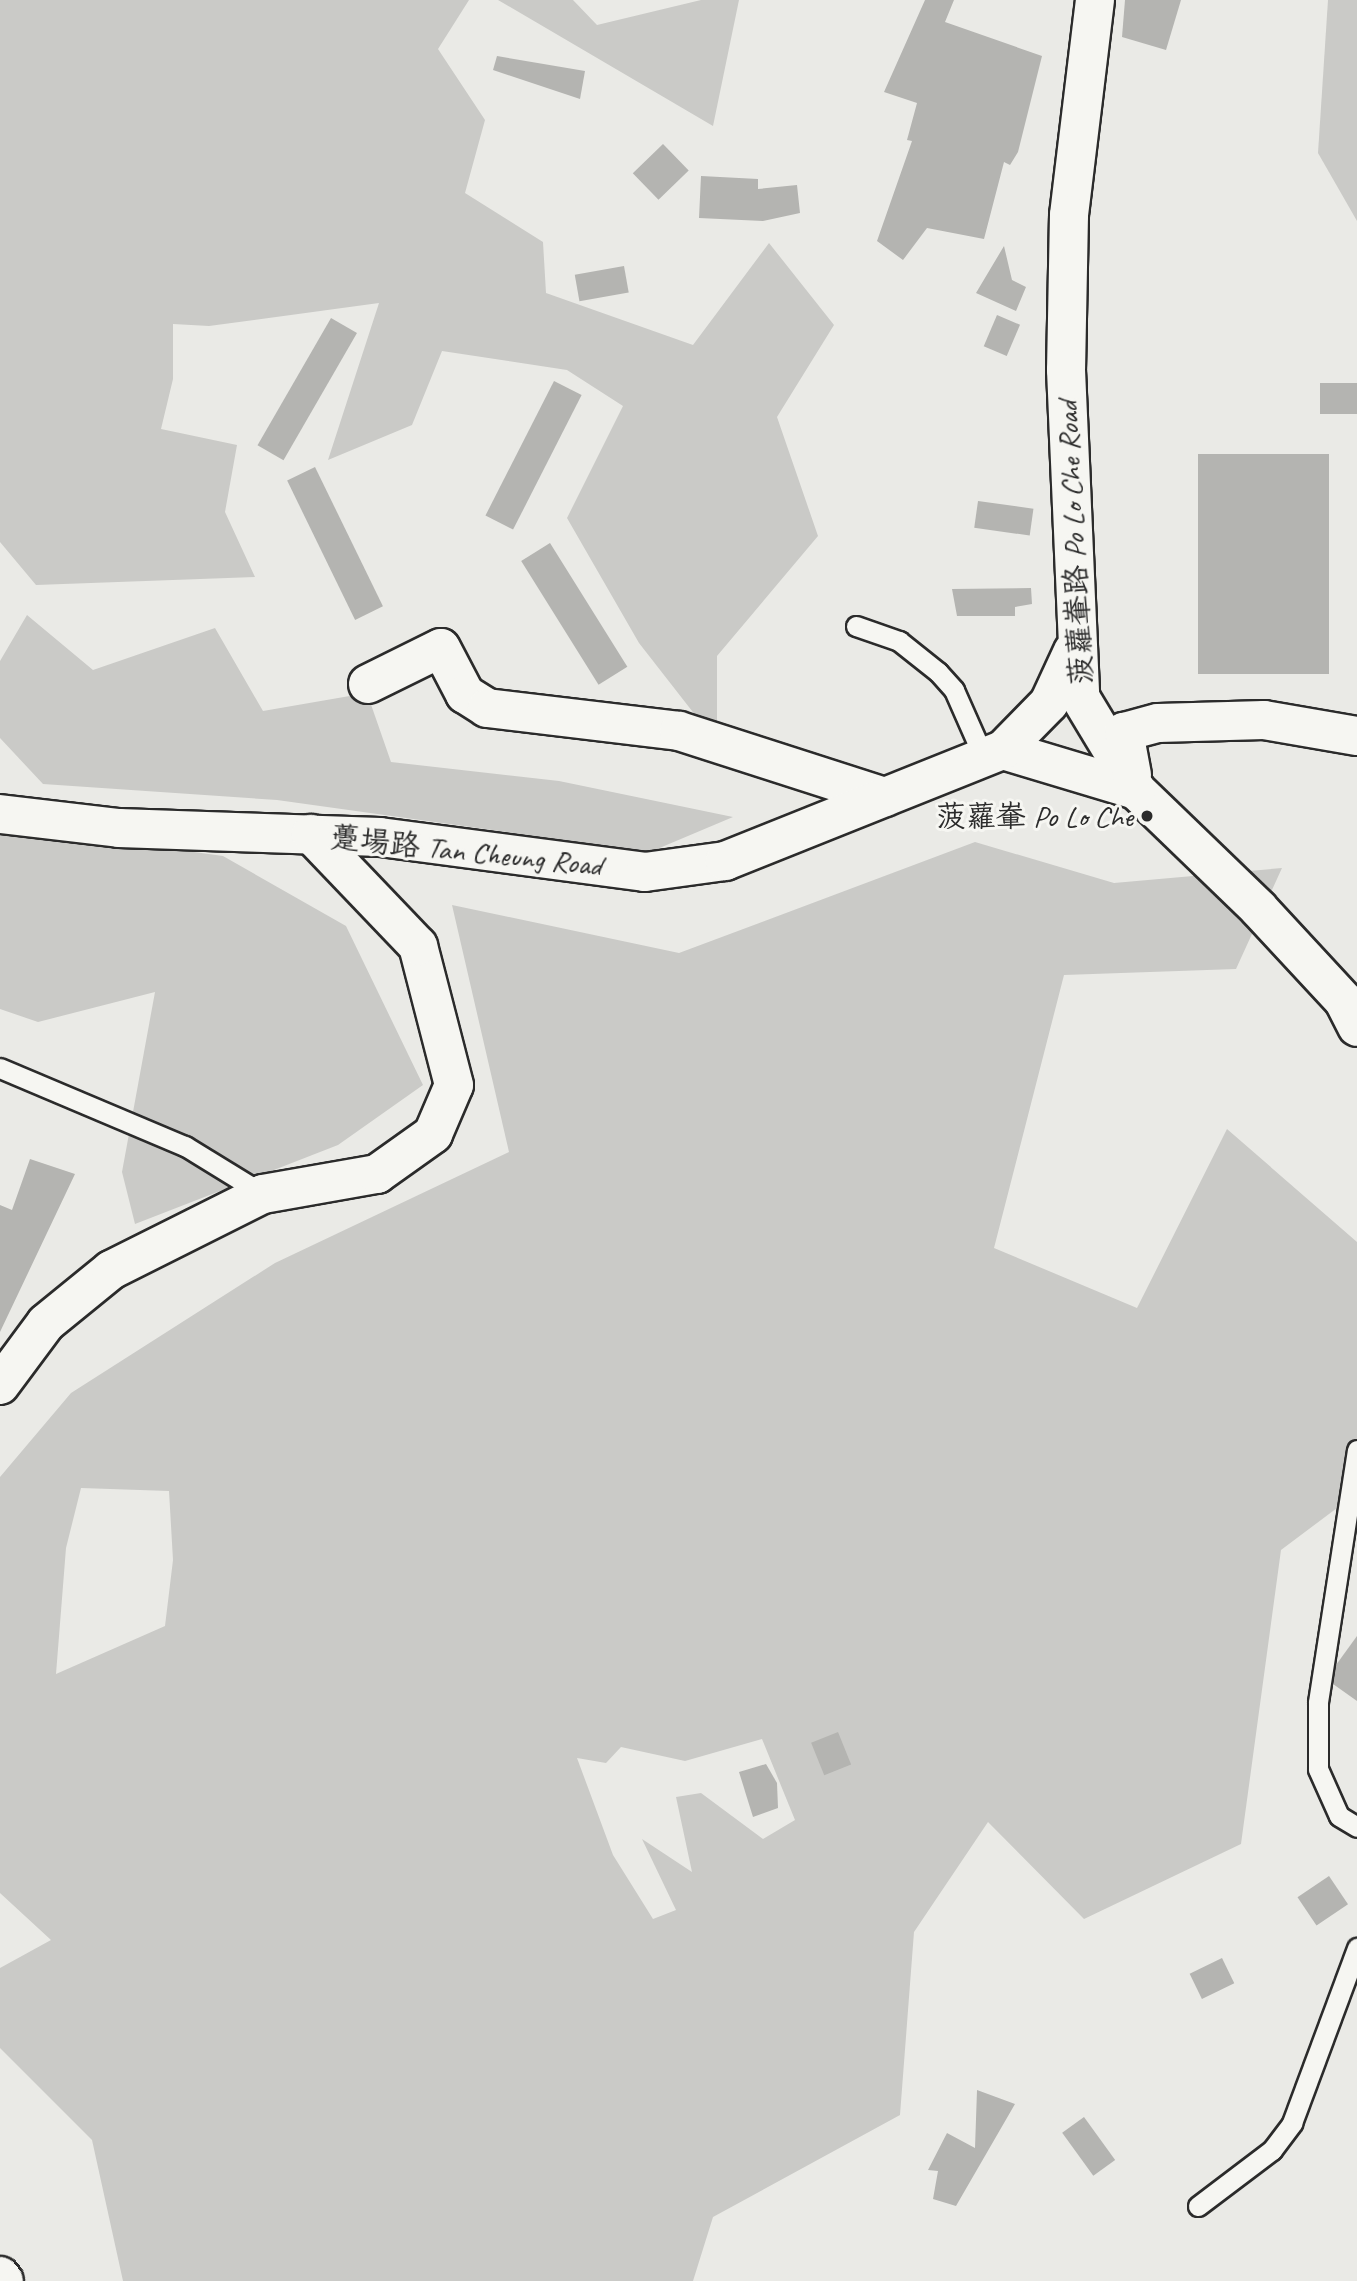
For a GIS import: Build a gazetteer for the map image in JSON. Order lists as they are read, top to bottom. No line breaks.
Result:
{"streets":{"street":["菠蘿輋路 Po Lo Che Road","躉場路 Tan Cheung Road"]},"crossings":[["菠蘿輋路 Po Lo Che Road","躉場路 Tan Cheung Road"]],"places":["菠蘿輋 Po Lo Che"]}
